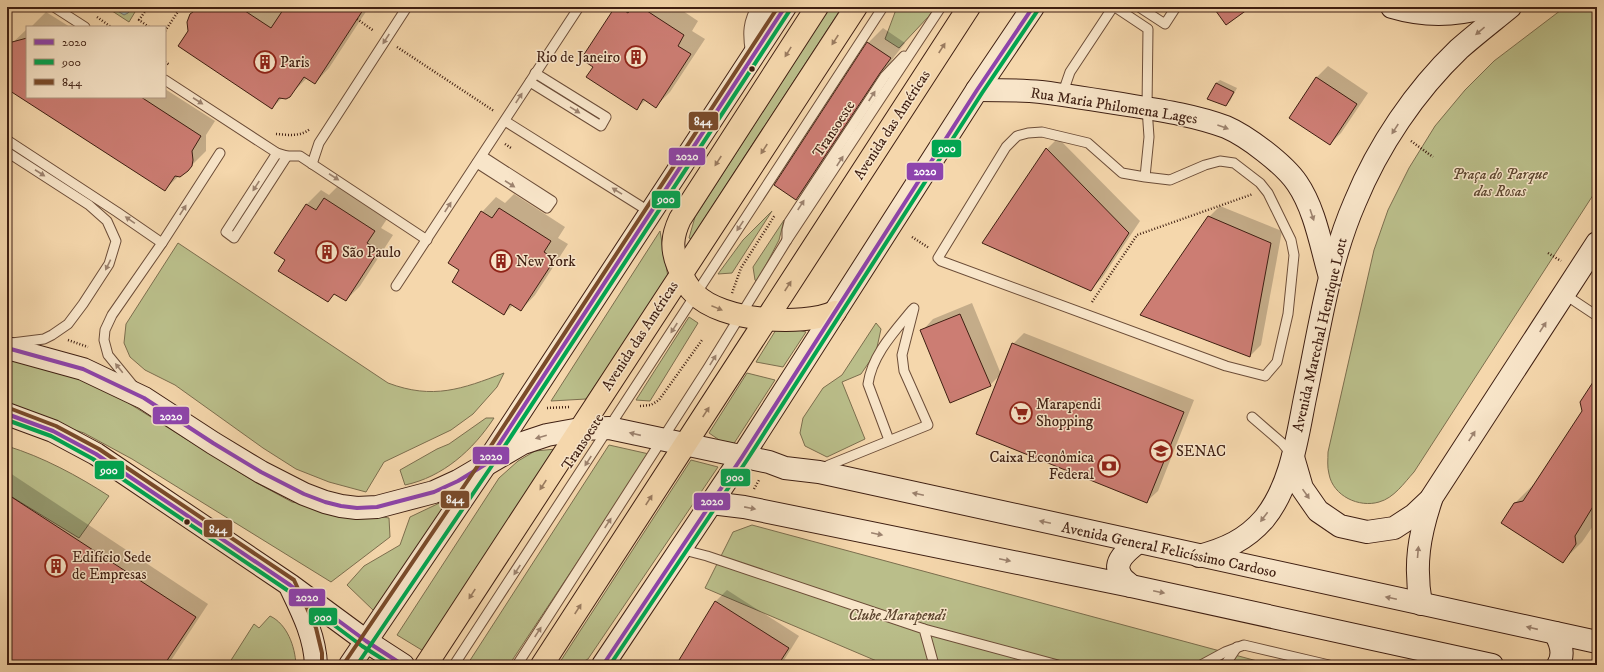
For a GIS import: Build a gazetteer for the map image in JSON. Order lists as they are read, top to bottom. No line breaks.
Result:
{"streets":{"highway":["Avenida das Américas"],"street":["Rua Maria Philomena Lages","Avenida Marechal Henrique Lott","Avenida General Felicíssimo Cardoso"],"lane":["Transoeste"]},"crossings":[["Rua Maria Philomena Lages","Avenida Marechal Henrique Lott"],["Avenida das Américas","Avenida General Felicíssimo Cardoso"],["Transoeste","Avenida General Felicíssimo Cardoso"],["Avenida Marechal Henrique Lott","Avenida General Felicíssimo Cardoso"]],"one_way":["Rua Maria Philomena Lages","Avenida Marechal Henrique Lott"],"parks":["Praça do Parque das Rosas","Clube Marapendi"],"places":{"building":["Rio de Janeiro","Paris","São Paulo","New York","Edifício Sede de Empresas"],"supermarket":["Marapendi Shopping"],"school or university":["SENAC"],"bank":["Caixa Econômica Federal"]},"lines":["transit line 2020","transit line 844","transit line 900"],"legend":["2020","900","844"]}
